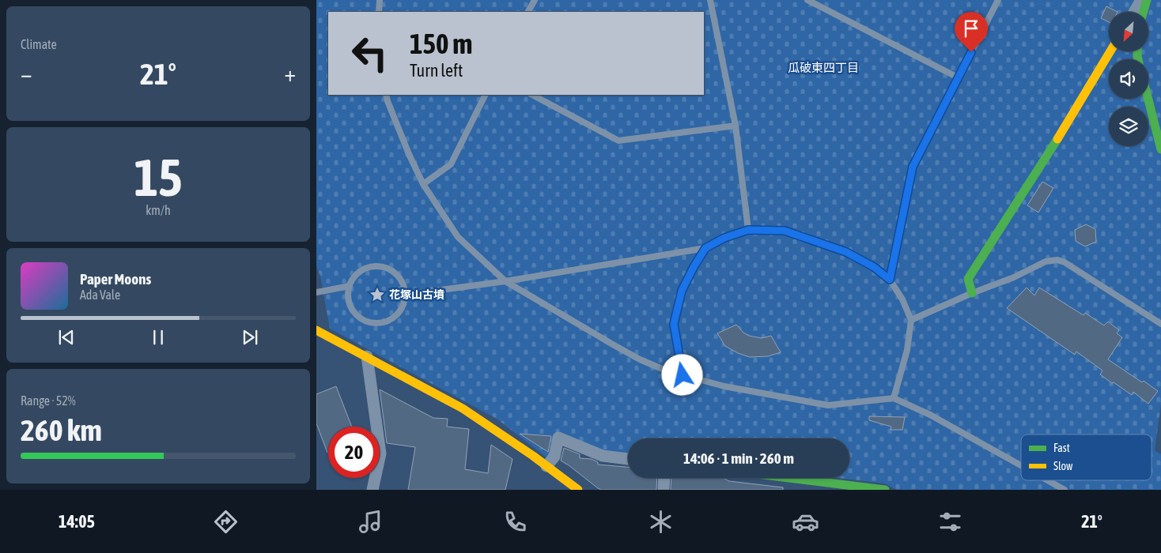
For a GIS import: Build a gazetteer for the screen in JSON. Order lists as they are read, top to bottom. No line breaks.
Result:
{"districts":["瓜破東四丁目"],"places":{"place":["花塚山古墳"]},"legend":["Fast","Slow"],"north":"bottom left","page":{"tile":["Climate",["15","km/h"],["Range · 52%","260 km"]],"turn":["150 m","Turn left"],"heat":["−","21°","+"],"song":["Paper Moons","Ada Vale"],"limit":"20","trip":"14:06 · 1 min · 260 m","tabs":["14:05","21°"]}}
